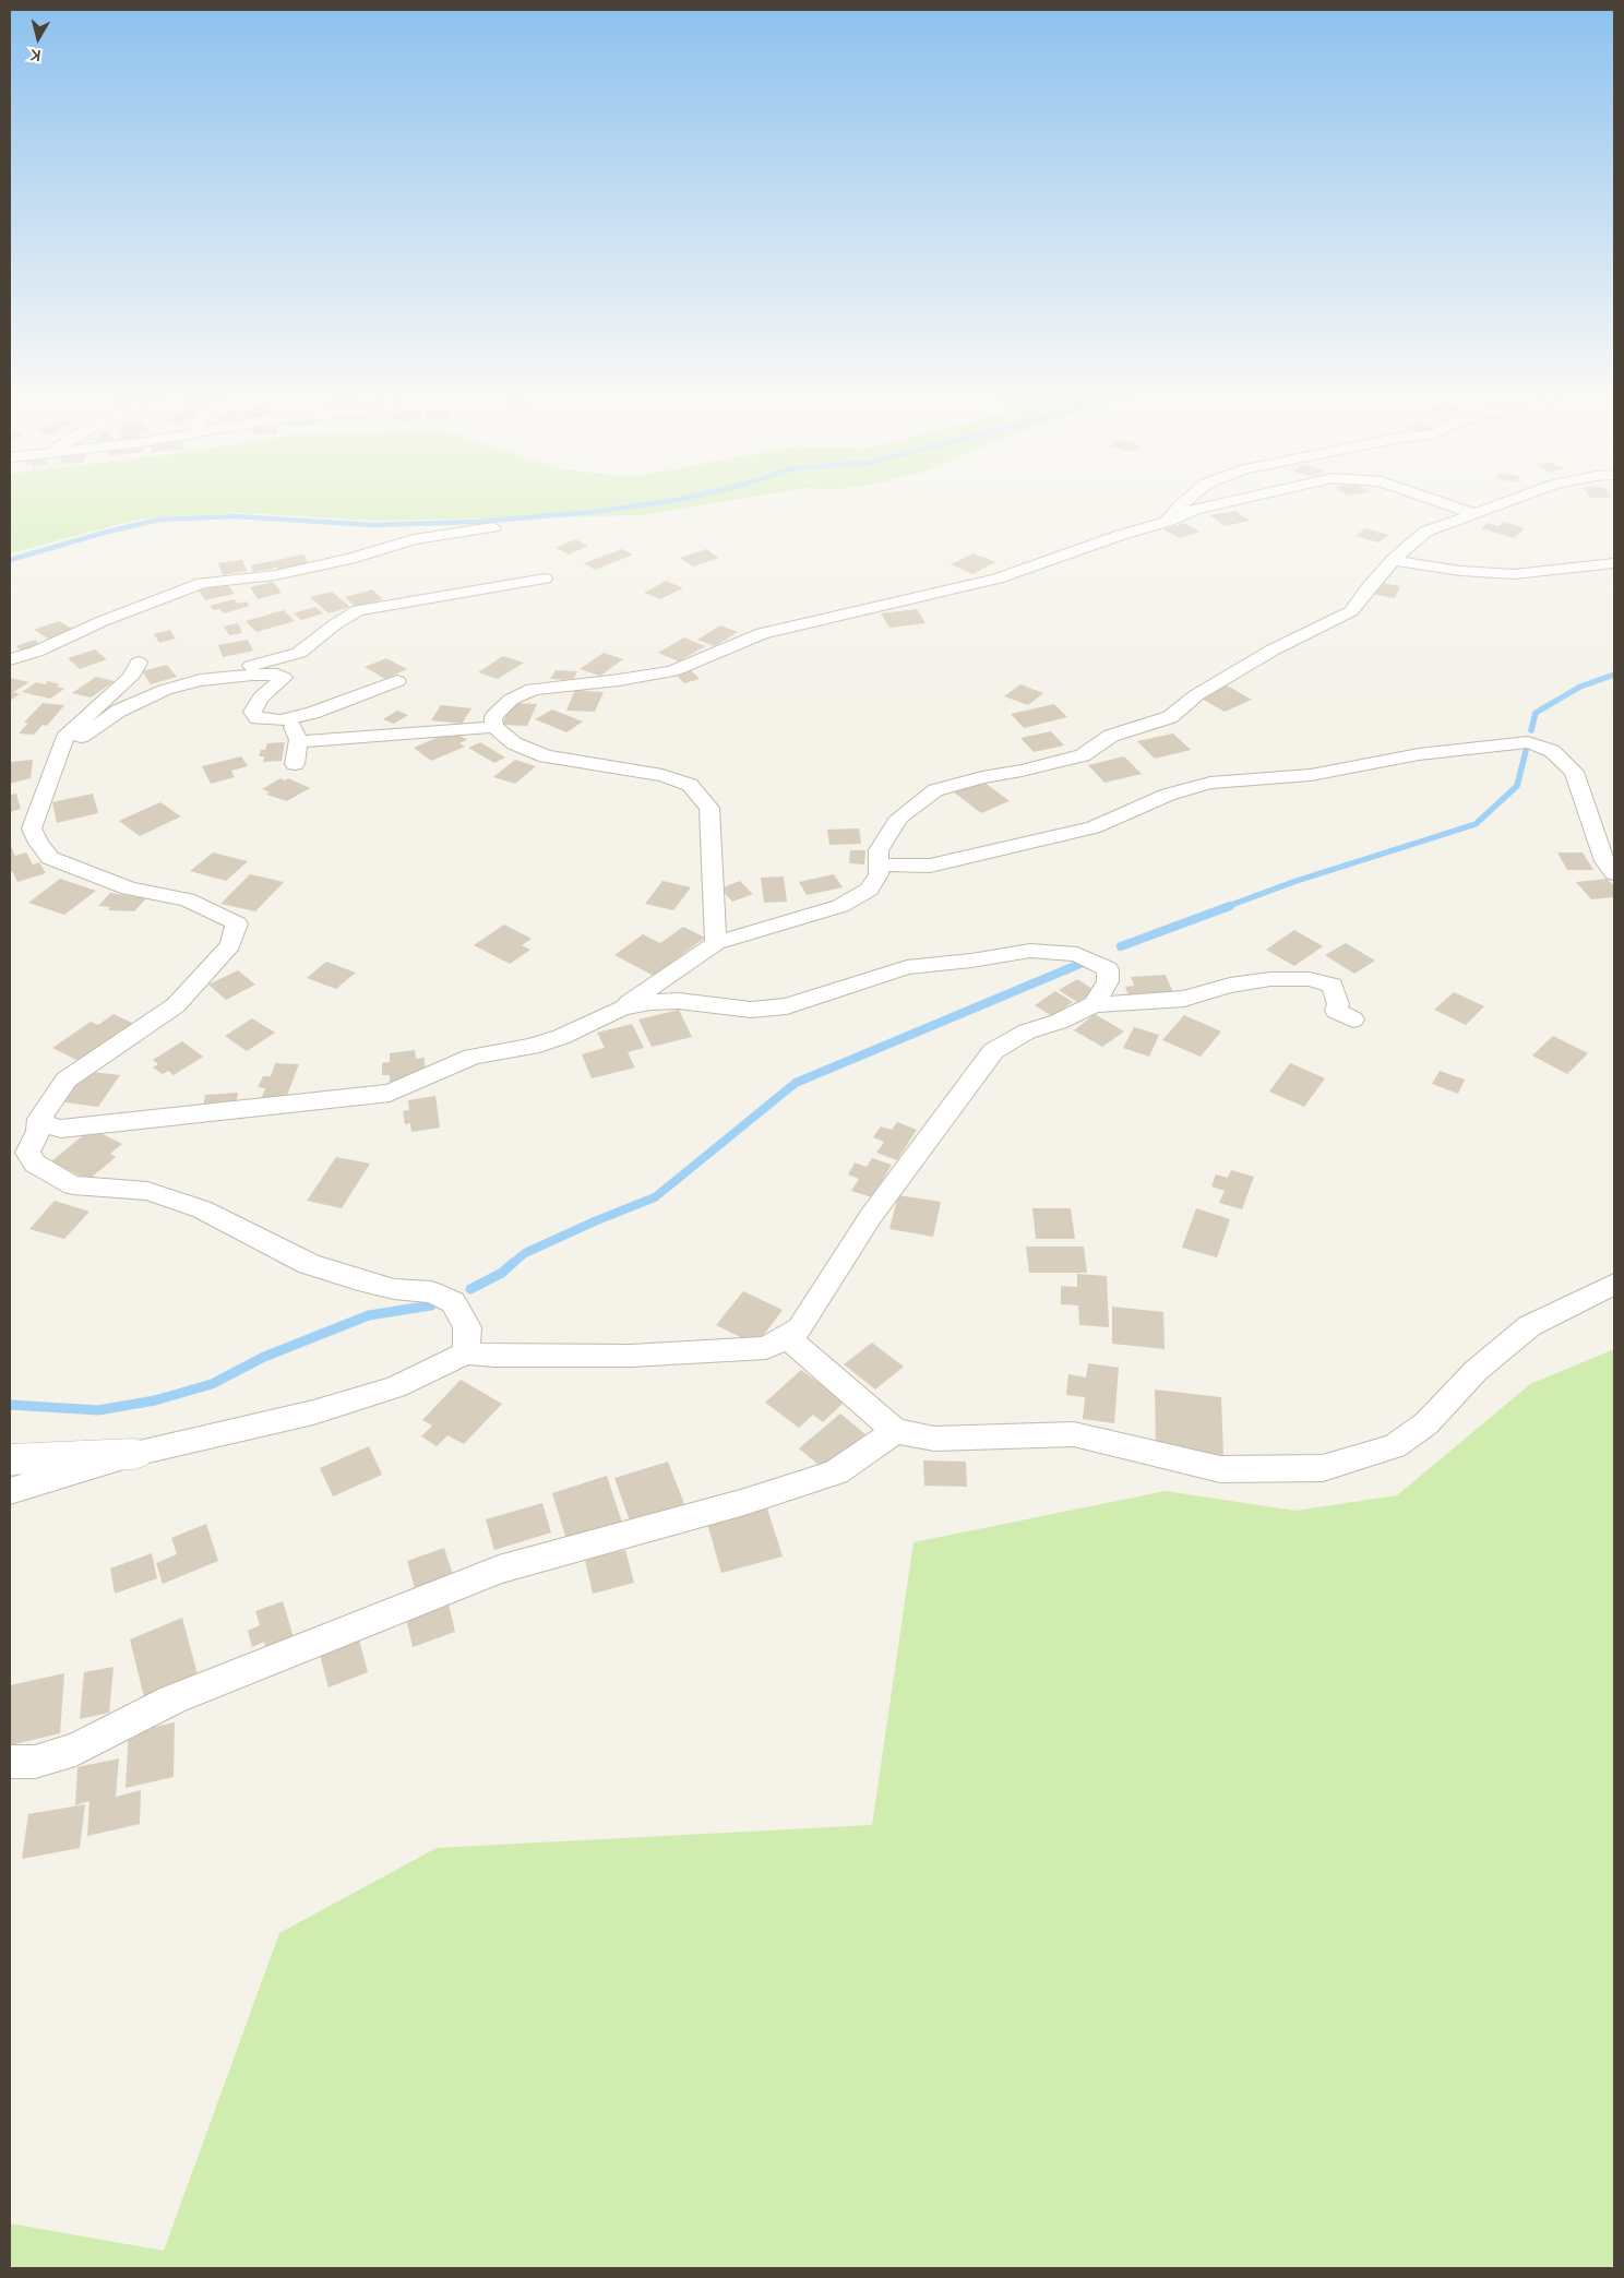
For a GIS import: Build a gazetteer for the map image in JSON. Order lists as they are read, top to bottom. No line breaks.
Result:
{"north":"bottom"}
